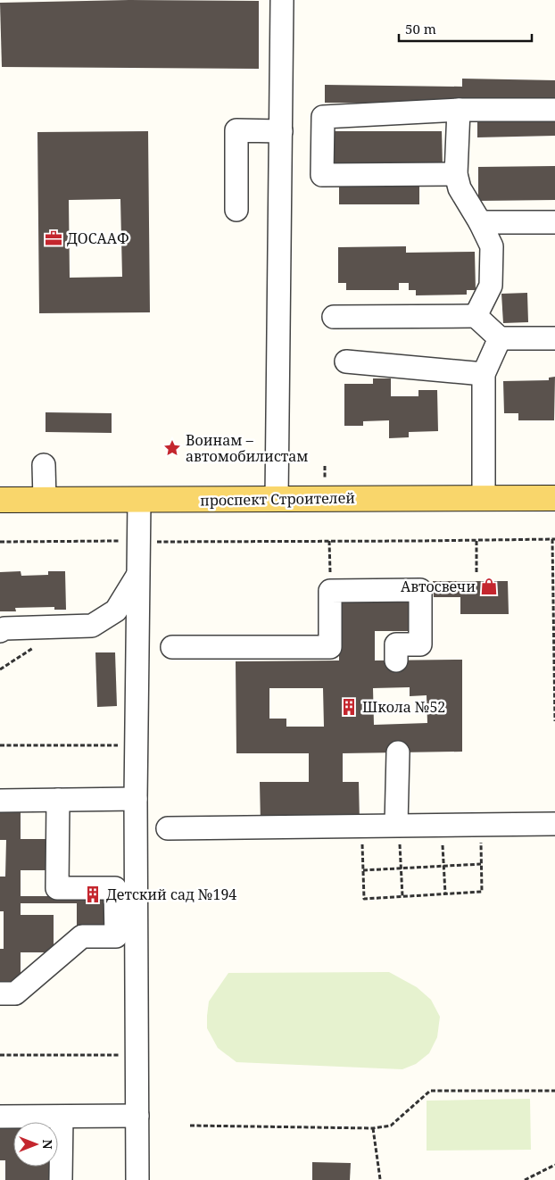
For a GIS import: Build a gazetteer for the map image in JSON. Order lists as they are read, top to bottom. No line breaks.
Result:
{"streets":{"main road":["проспект Строителей"]},"places":{"office":["ДОСААФ"],"place":["Воинам – автомобилистам"],"shop":["Автосвечи"],"building":["Школа №52","Детский сад №194"]},"scale_bar":"50 m","north":"right"}
